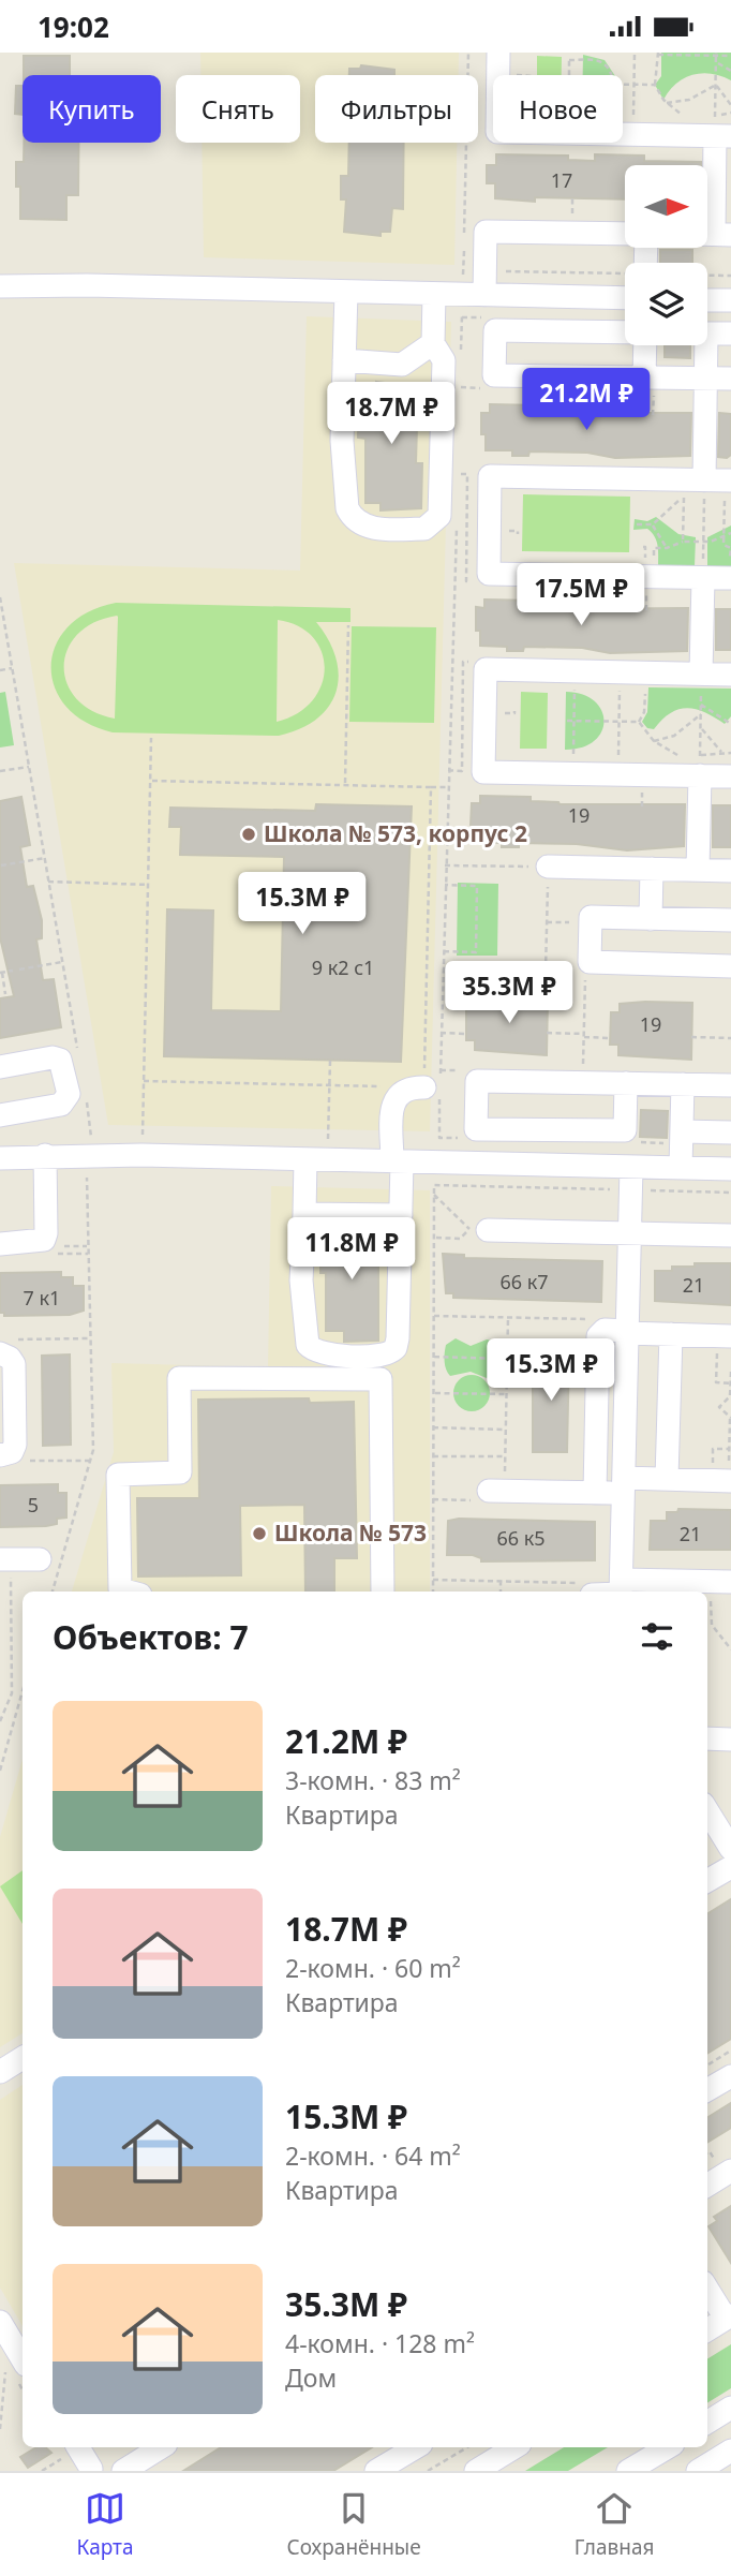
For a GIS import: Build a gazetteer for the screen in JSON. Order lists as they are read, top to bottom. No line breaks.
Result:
{"places":["Школа № 573, корпус 2","Школа № 573"],"house_numbers":["17","19","9 к2 с1","19","66 к7","21","7 к1","5","21","66 к5"],"north":"right","page":{"status":"19:02","chip":["Купить","Снять","Фильтры","Новое"],"price":["21.2M ₽","18.7M ₽","17.5M ₽","15.3M ₽","35.3M ₽","11.8M ₽","15.3M ₽"],"heading":"Объектов: 7","list":[{"name":"21.2M ₽","note":"3-комн. · 83 m² · Квартира"},{"name":"18.7M ₽","note":"2-комн. · 60 m² · Квартира"},{"name":"15.3M ₽","note":"2-комн. · 64 m² · Квартира"},{"name":"35.3M ₽","note":"4-комн. · 128 m² · Дом"}],"tabs":["Карта","Сохранённые","Главная"]}}
